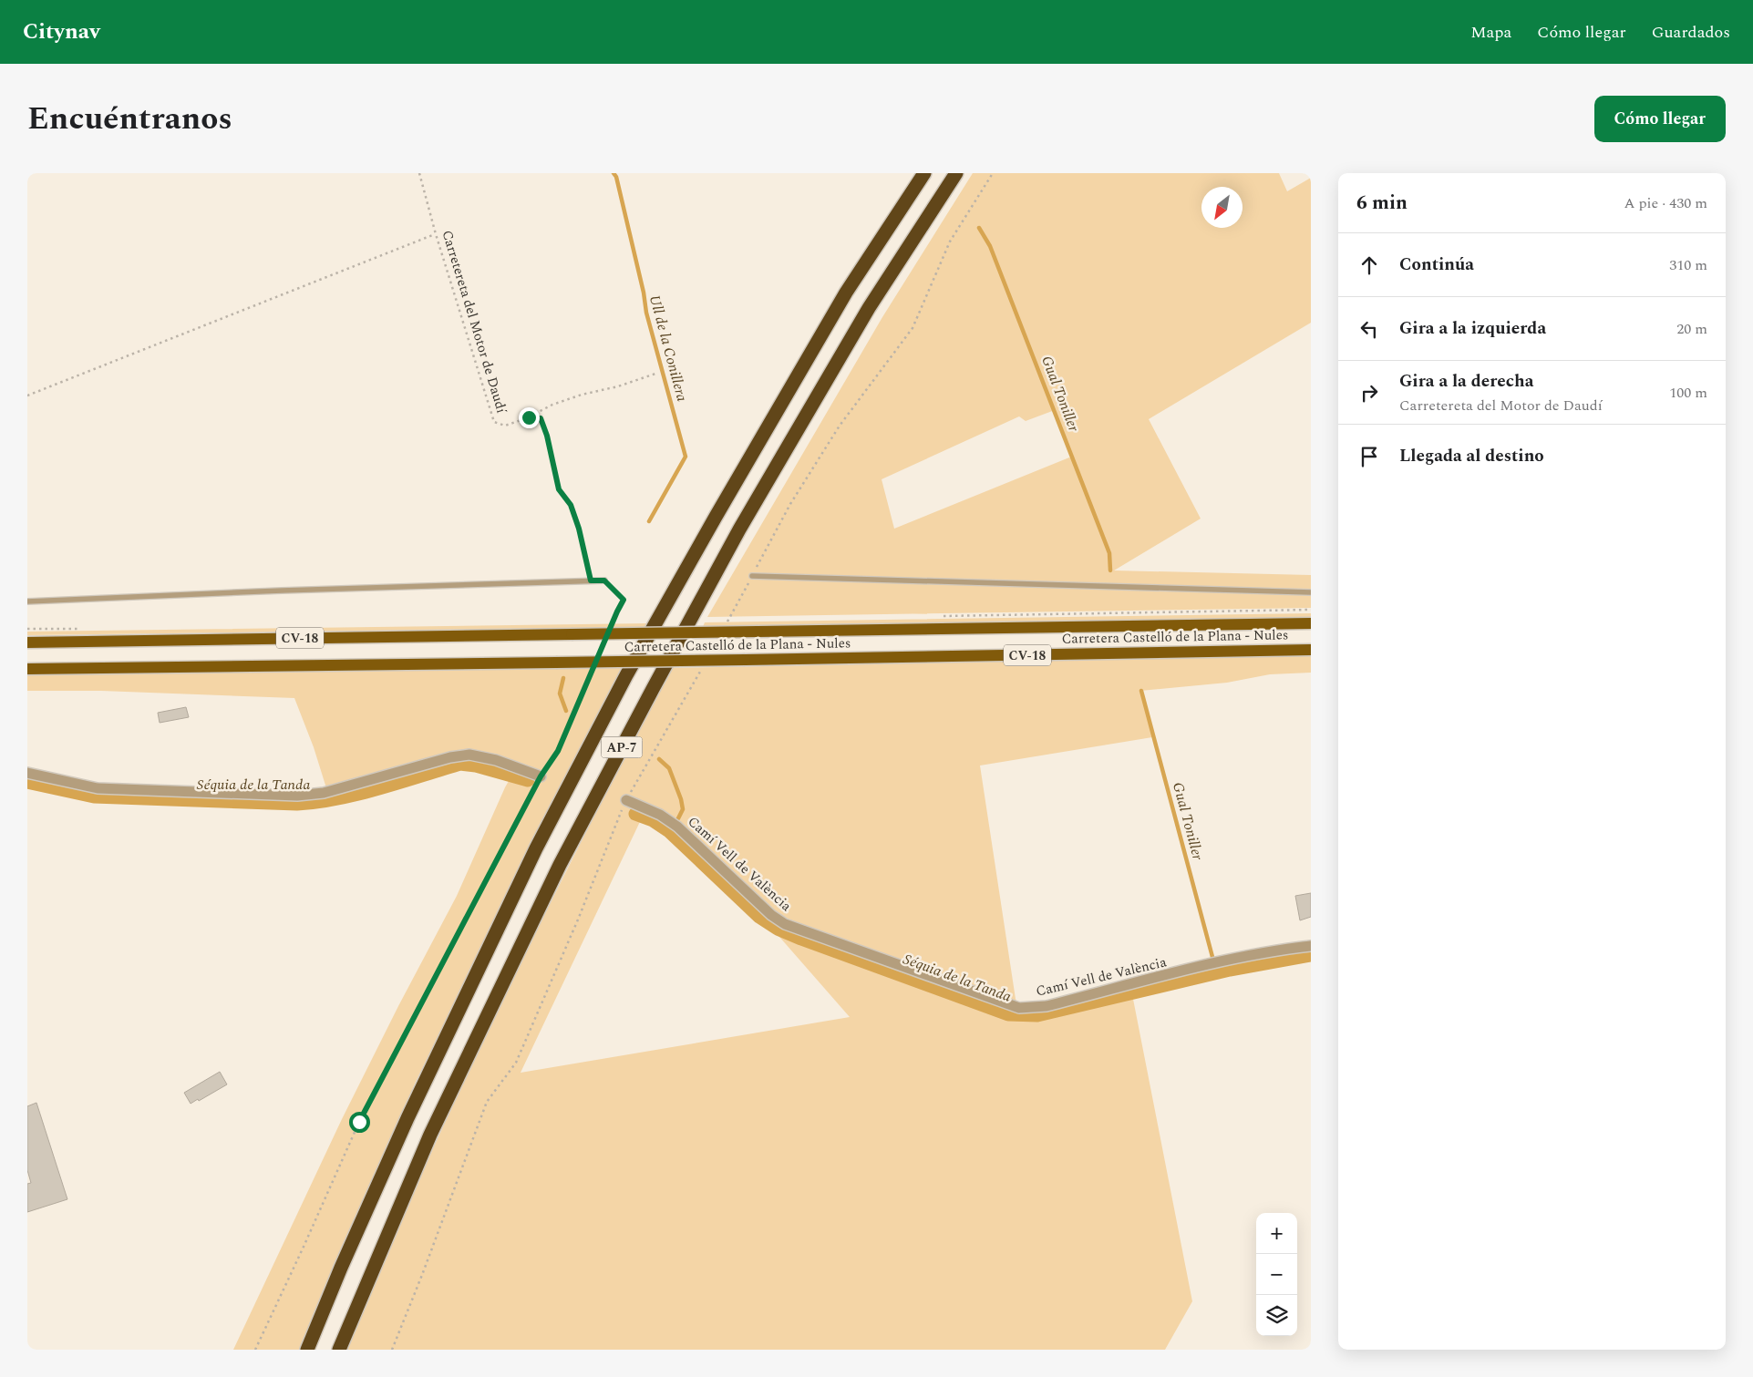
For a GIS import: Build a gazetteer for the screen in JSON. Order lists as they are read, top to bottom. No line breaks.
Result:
{"streets":{"highway":["AP-7"],"main road":["Carretera Castelló de la Plana - Nules","CV-18"],"street":["Camí Vell de València"],"path":["Carretereta del Motor de Daudí"]},"water":["Ull de la Conillera","Gual Toniller","Séquia de la Tanda"],"north":"bottom left","page":{"header":"Citynav","nav":["Mapa","Cómo llegar","Guardados"],"title":"Encuéntranos","buttons":"Cómo llegar","heading":["6 min","A pie · 430 m"],"list":[["Continúa","310 m"],["Gira a la izquierda","20 m"],["Gira a la derecha","Carretereta del Motor de Daudí","100 m"],"Llegada al destino"],"map_buttons":["+","−"]}}
